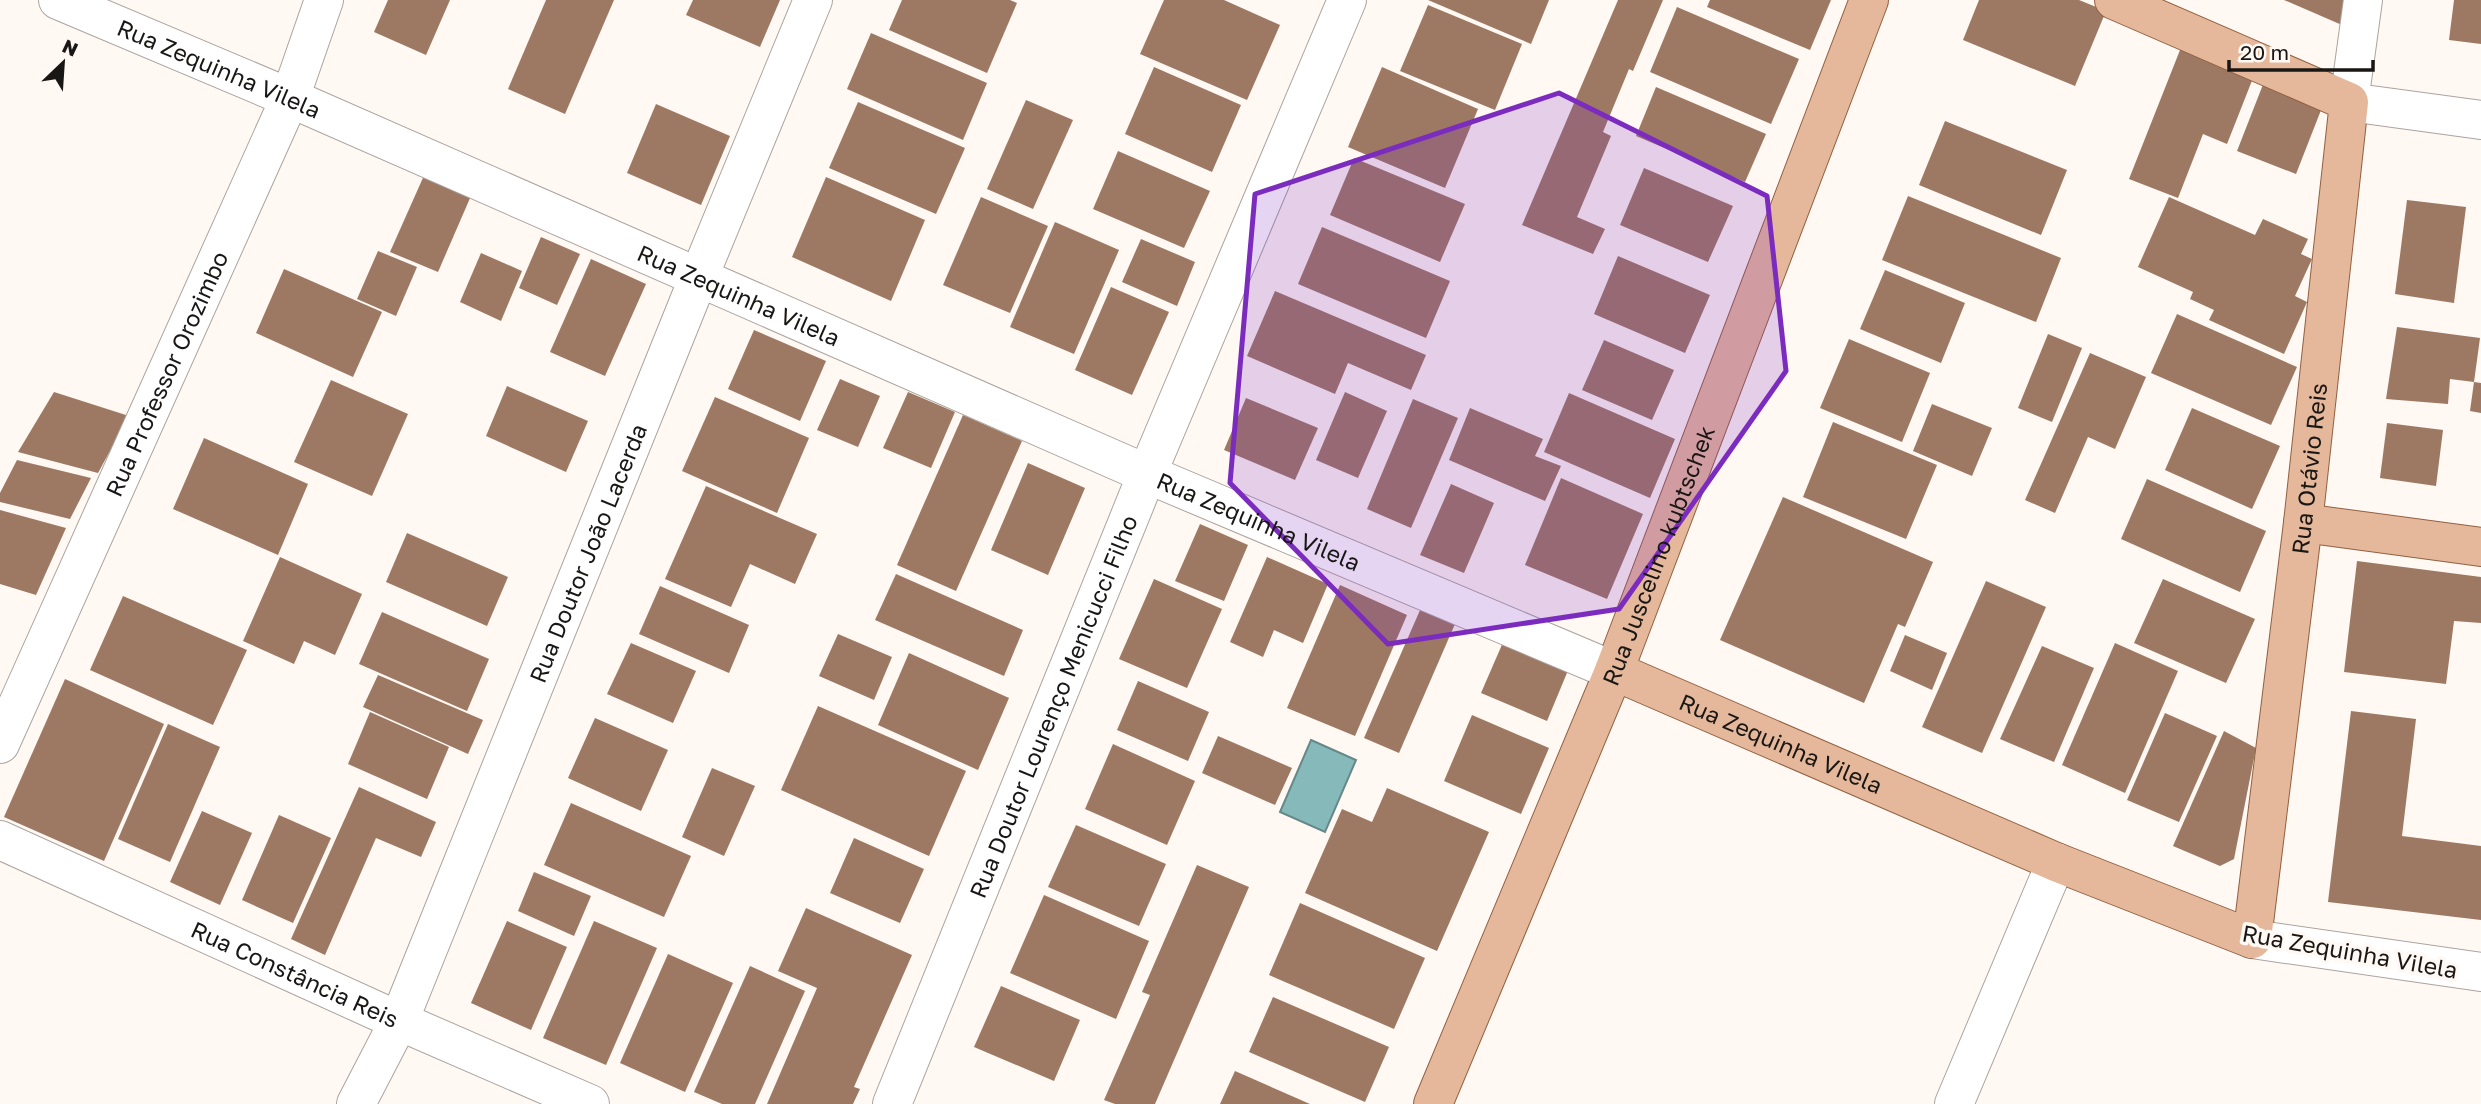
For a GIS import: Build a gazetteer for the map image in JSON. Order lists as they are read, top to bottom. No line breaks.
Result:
{"streets":{"main road":["Rua Zequinha Vilela","Rua Otávio Reis","Rua Juscelino kubtschek"],"street":["Rua Professor Orozimbo","Rua Doutor João Lacerda","Rua Doutor Lourenço Menicucci Filho","Rua Constância Reis"]},"crossings":[["Rua Zequinha Vilela","Rua Professor Orozimbo"],["Rua Zequinha Vilela","Rua Otávio Reis"],["Rua Zequinha Vilela","Rua Doutor João Lacerda"],["Rua Zequinha Vilela","Rua Juscelino kubtschek"],["Rua Zequinha Vilela","Rua Doutor Lourenço Menicucci Filho"],["Rua Doutor João Lacerda","Rua Constância Reis"]],"scale_bar":"20 m","north":"top right"}
